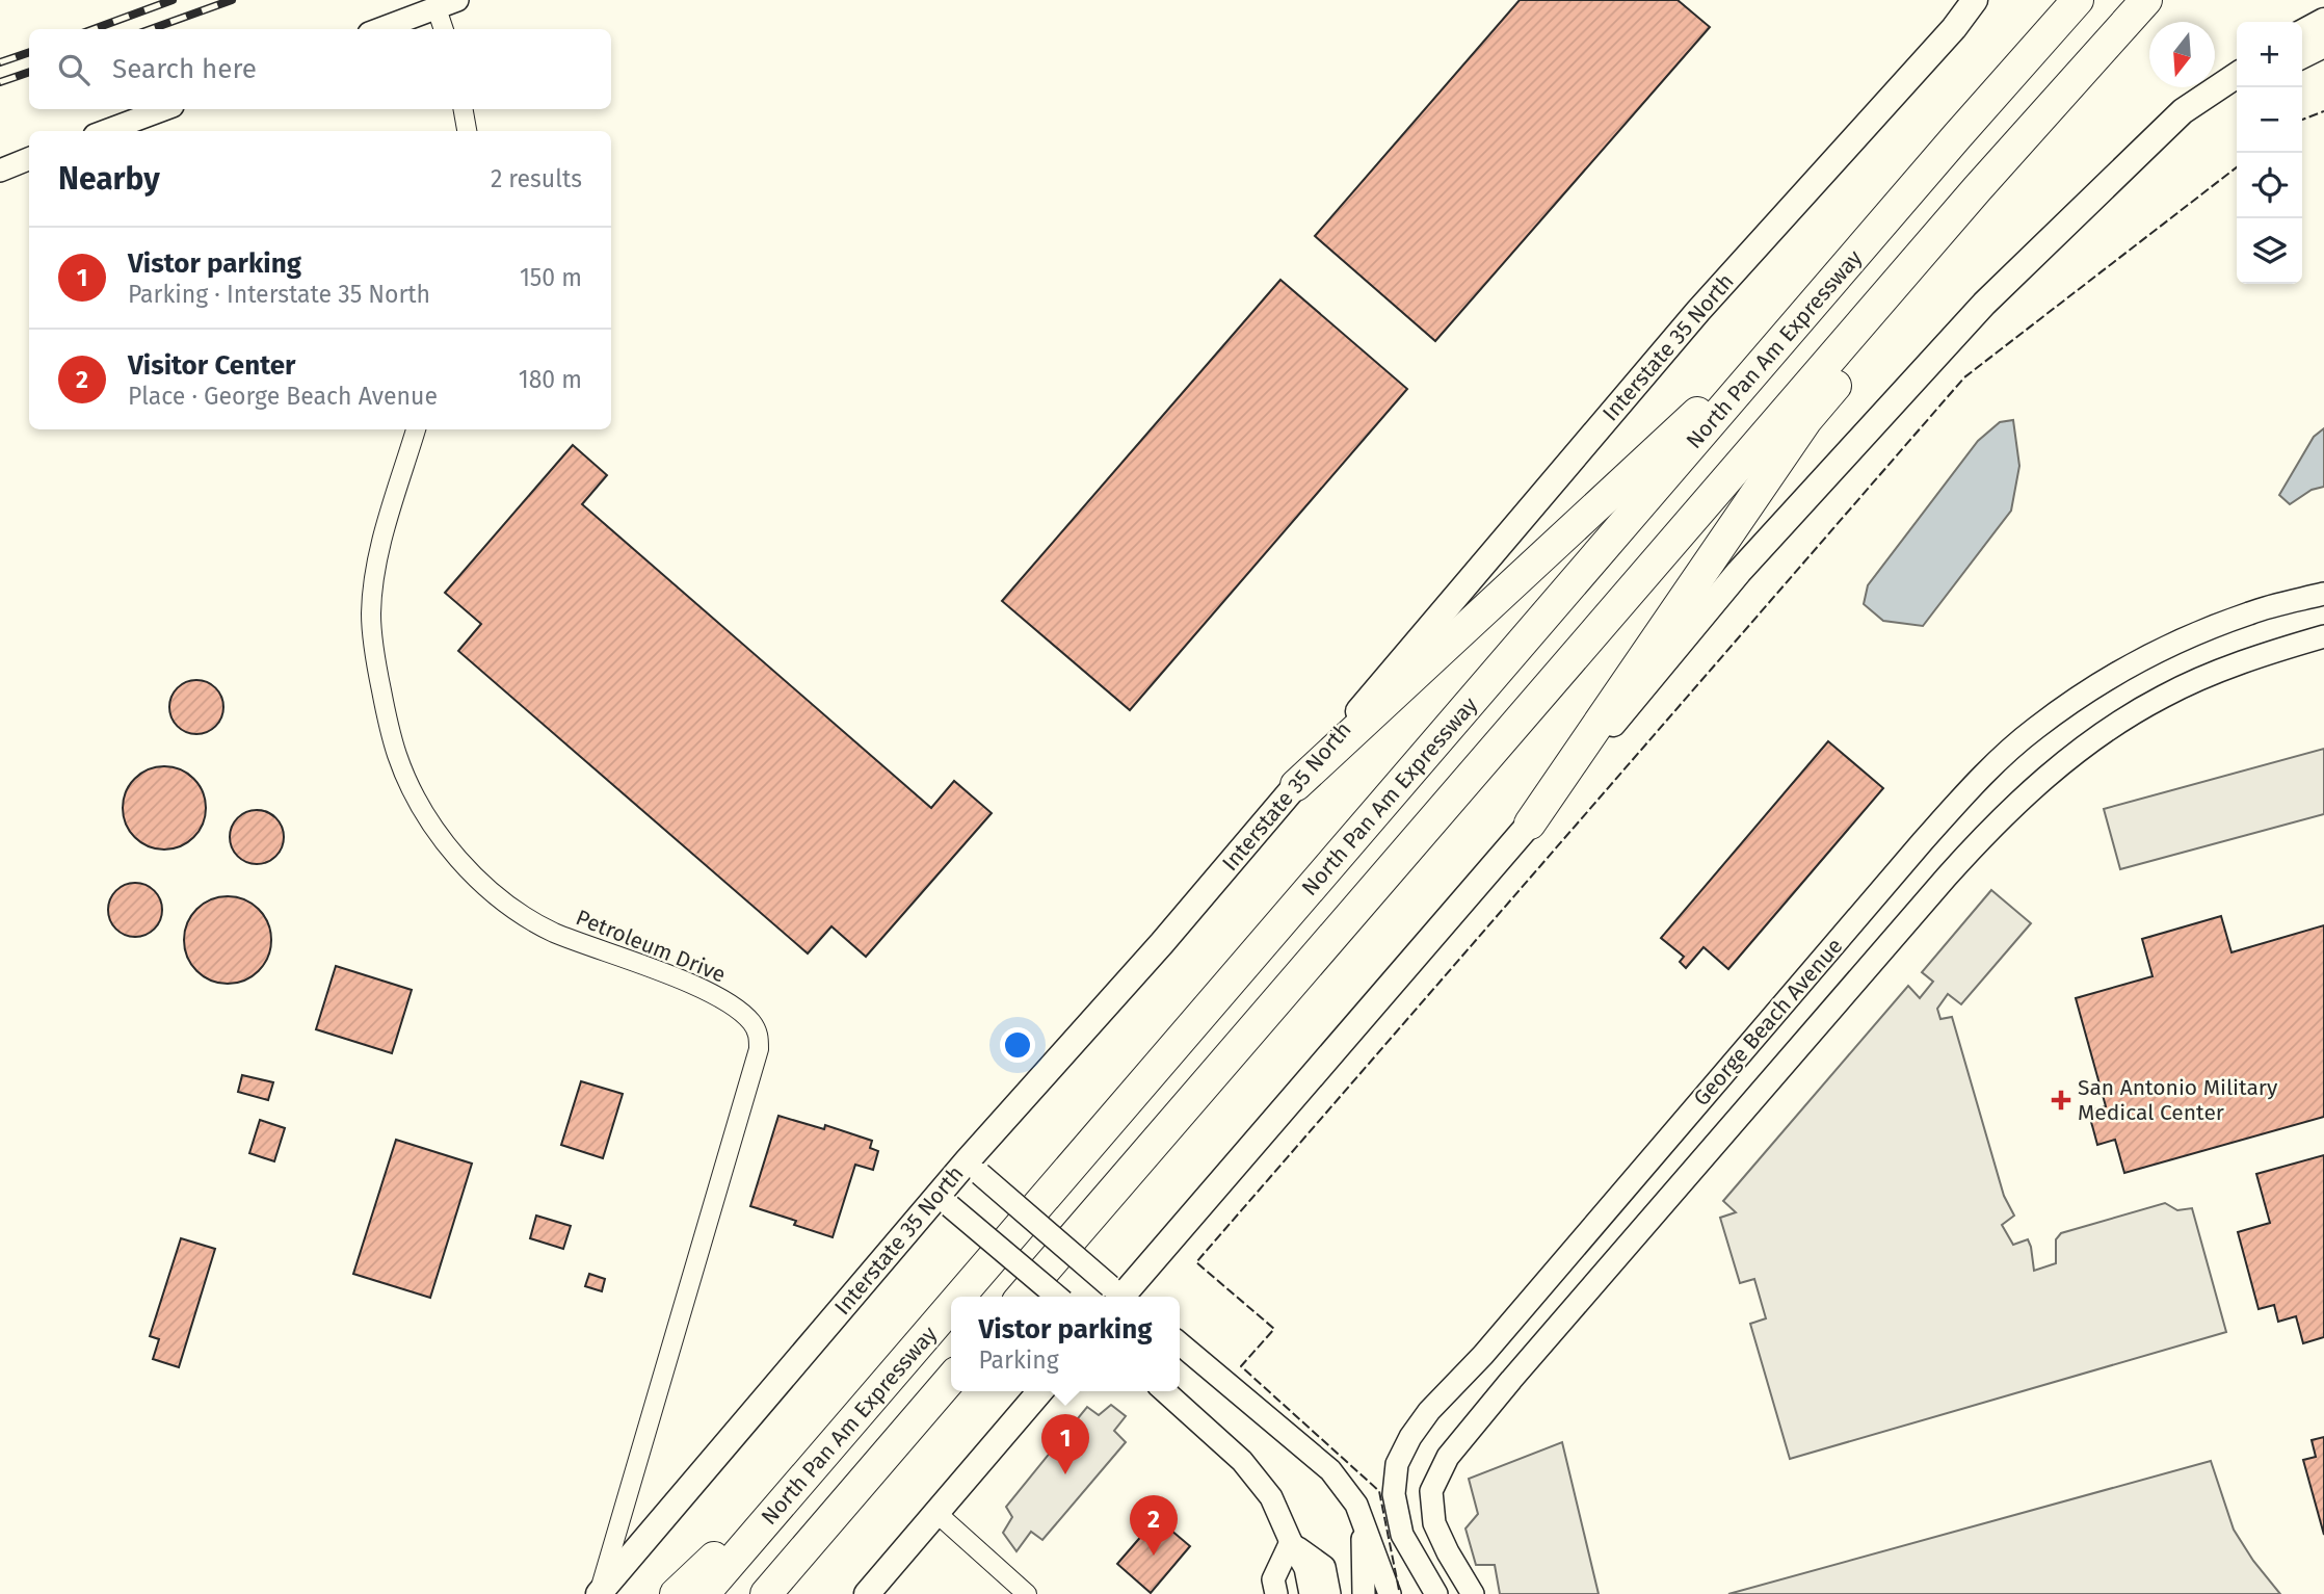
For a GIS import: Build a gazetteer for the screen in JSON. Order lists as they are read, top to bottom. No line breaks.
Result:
{"streets":{"highway":["North Pan Am Expressway"],"main road":["Interstate 35 North"],"street":["Petroleum Drive","George Beach Avenue"]},"crossings":[["Interstate 35 North","Petroleum Drive"]],"places":{"health":["San Antonio Military Medical Center"]},"north":"bottom","page":{"map_buttons":["+","−"],"search":"Search here","heading":["Nearby","2 results"],"list":[{"mark":"1","name":"Vistor parking","note":"Parking · Interstate 35 North","value":"150 m"},{"mark":"2","name":"Visitor Center","note":"Place · George Beach Avenue","value":"180 m"}],"popup":["Vistor parking","Parking"],"pins":["1","2"]}}
